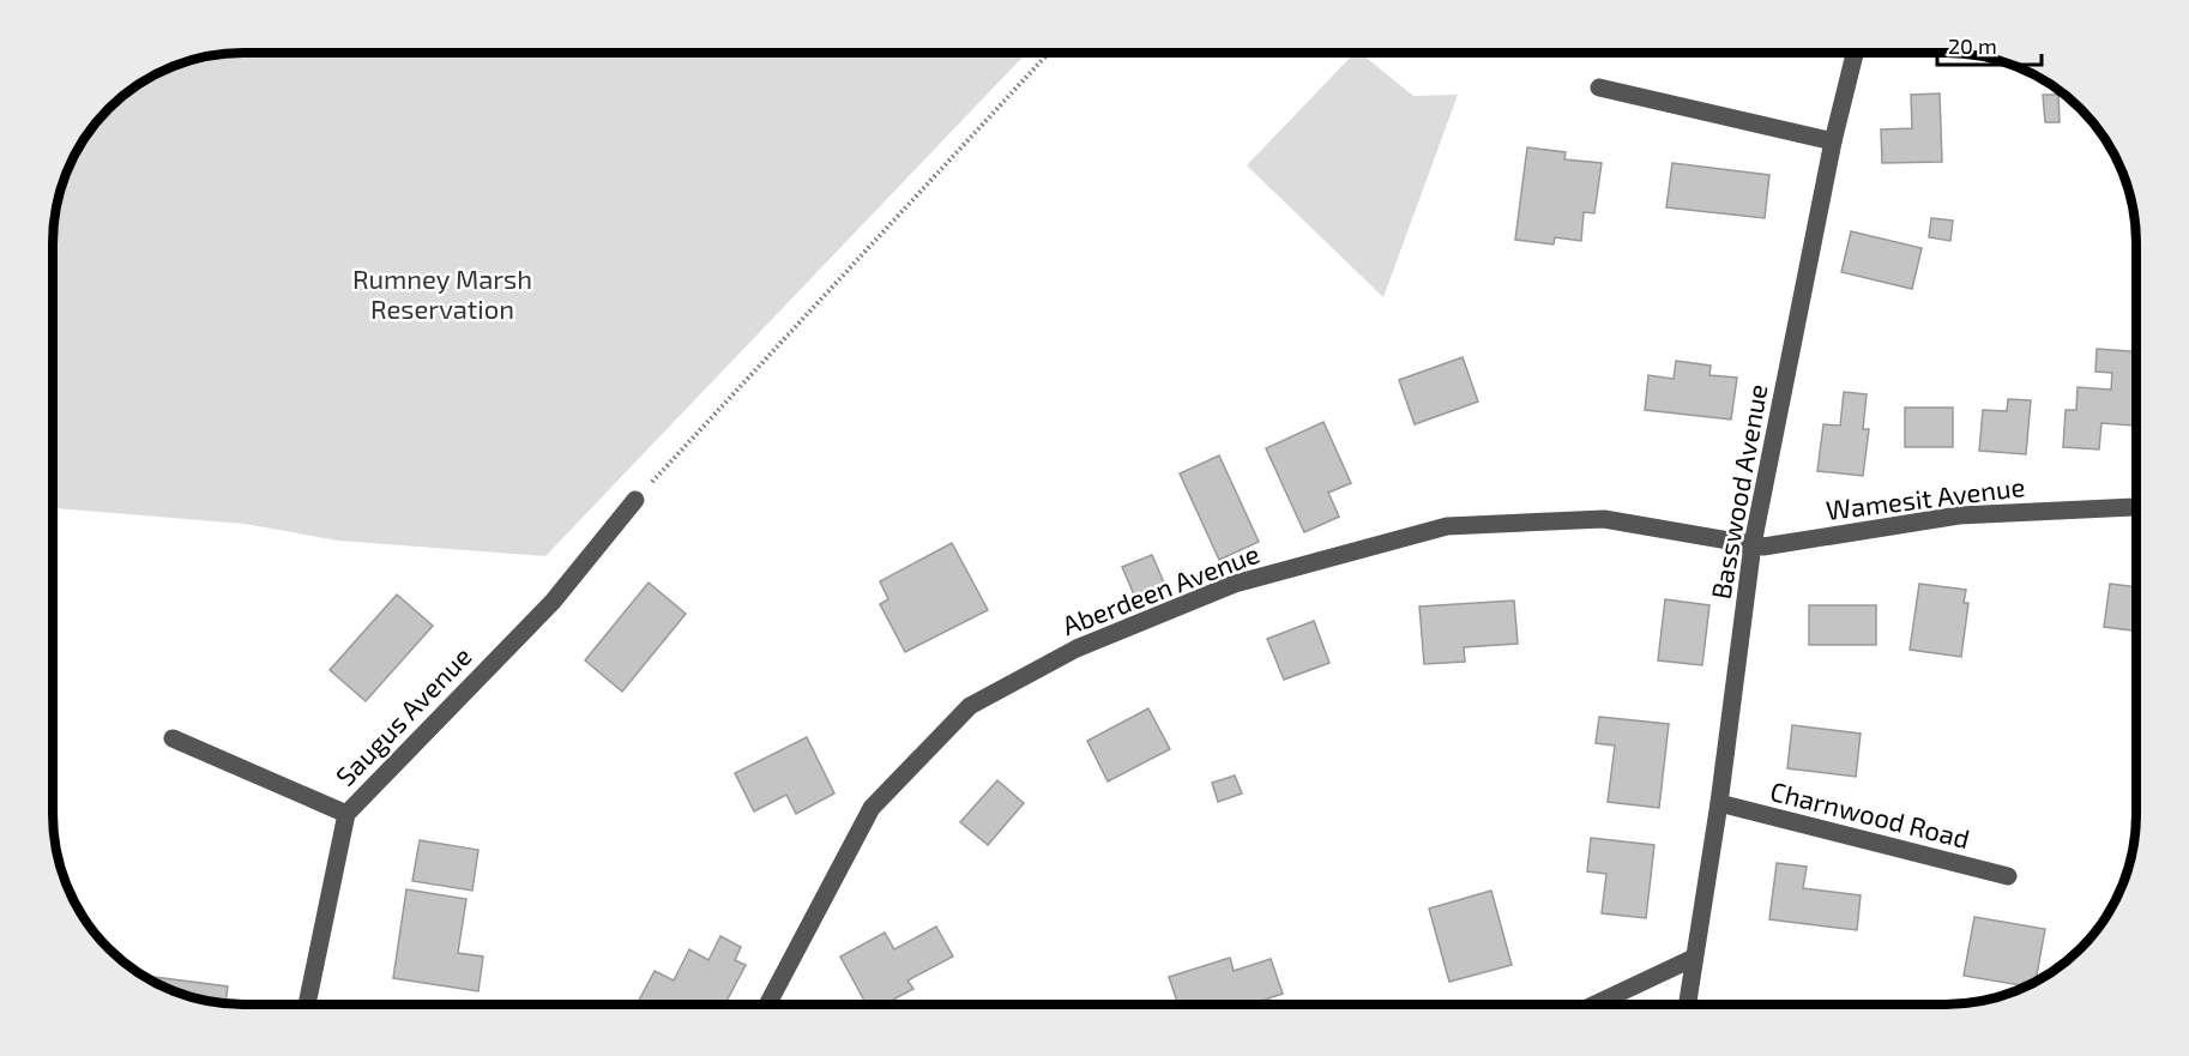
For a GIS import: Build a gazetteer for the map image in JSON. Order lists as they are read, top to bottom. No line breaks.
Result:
{"streets":{"street":["Basswood Avenue","Wamesit Avenue","Aberdeen Avenue","Saugus Avenue","Charnwood Road"]},"crossings":[["Basswood Avenue","Wamesit Avenue"],["Basswood Avenue","Aberdeen Avenue"],["Basswood Avenue","Charnwood Road"],["Wamesit Avenue","Aberdeen Avenue"]],"parks":["Rumney Marsh Reservation"],"scale_bar":"20 m"}
